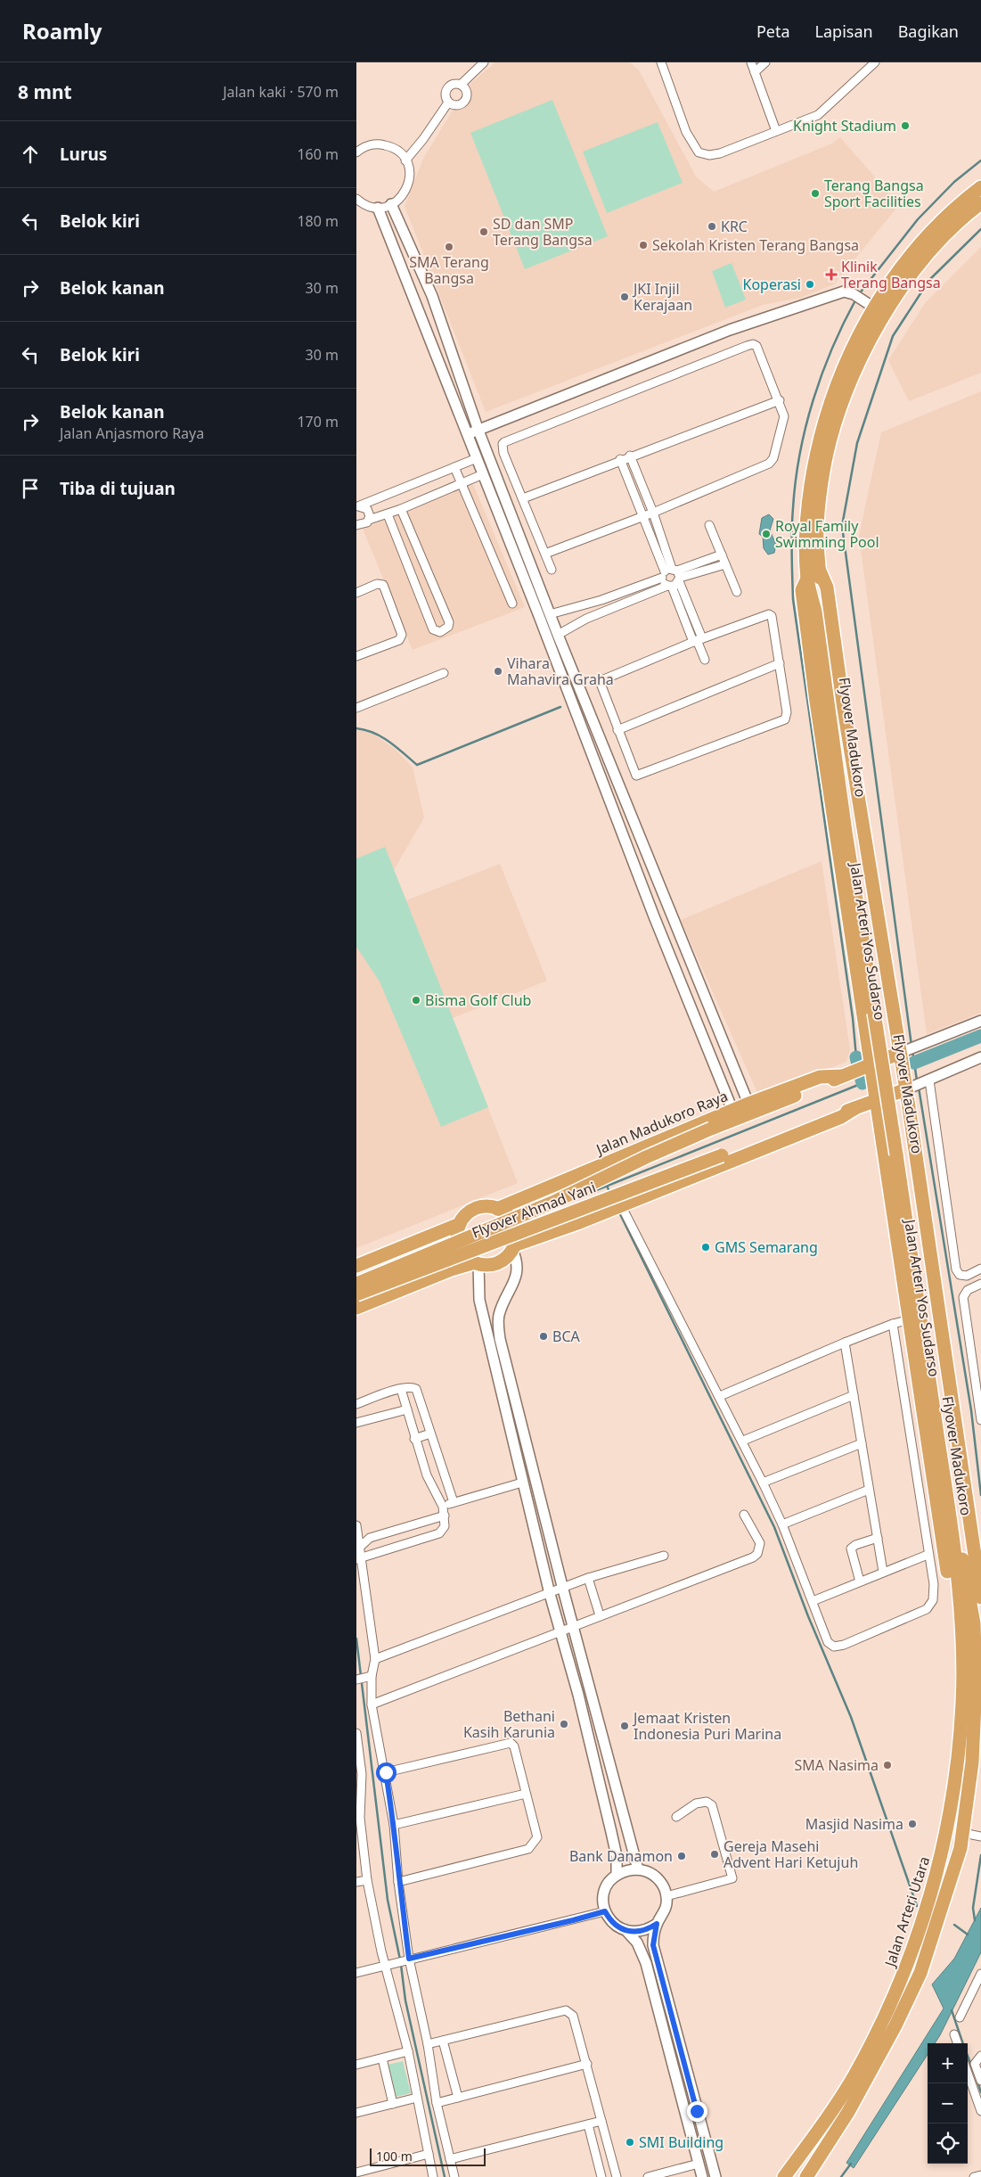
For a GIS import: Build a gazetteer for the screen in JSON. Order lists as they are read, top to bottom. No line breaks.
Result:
{"streets":{"highway":["Flyover Madukoro","Jalan Arteri Yos Sudarso","Jalan Madukoro Raya","Flyover Ahmad Yani","Jalan Arteri Utara"]},"crossings":[["Flyover Madukoro","Jalan Arteri Yos Sudarso"],["Flyover Madukoro","Jalan Arteri Utara"],["Jalan Arteri Yos Sudarso","Jalan Madukoro Raya"],["Jalan Arteri Yos Sudarso","Jalan Arteri Utara"],["Jalan Madukoro Raya","Flyover Ahmad Yani"]],"places":{"other":["Knight Stadium","Terang Bangsa Sport Facilities","KRC","SD dan SMP Terang Bangsa","Sekolah Kristen Terang Bangsa","SMA Terang Bangsa","Koperasi","JKI Injil Kerajaan","Royal Family Swimming Pool","Vihara Mahavira Graha","Bisma Golf Club","GMS Semarang","BCA","Bethani Kasih Karunia","Jemaat Kristen Indonesia Puri Marina","SMA Nasima","Masjid Nasima","Gereja Masehi Advent Hari Ketujuh","Bank Danamon","SMI Building"],"health":["Klinik Terang Bangsa"]},"scale_bar":"100 m","page":{"header":"Roamly","nav":["Peta","Lapisan","Bagikan"],"heading":["8 mnt","Jalan kaki · 570 m"],"list":[["Lurus","160 m"],["Belok kiri","180 m"],["Belok kanan","30 m"],["Belok kiri","30 m"],["Belok kanan","Jalan Anjasmoro Raya","170 m"],"Tiba di tujuan"],"map_buttons":["+","−"],"scale":"100 m"}}
